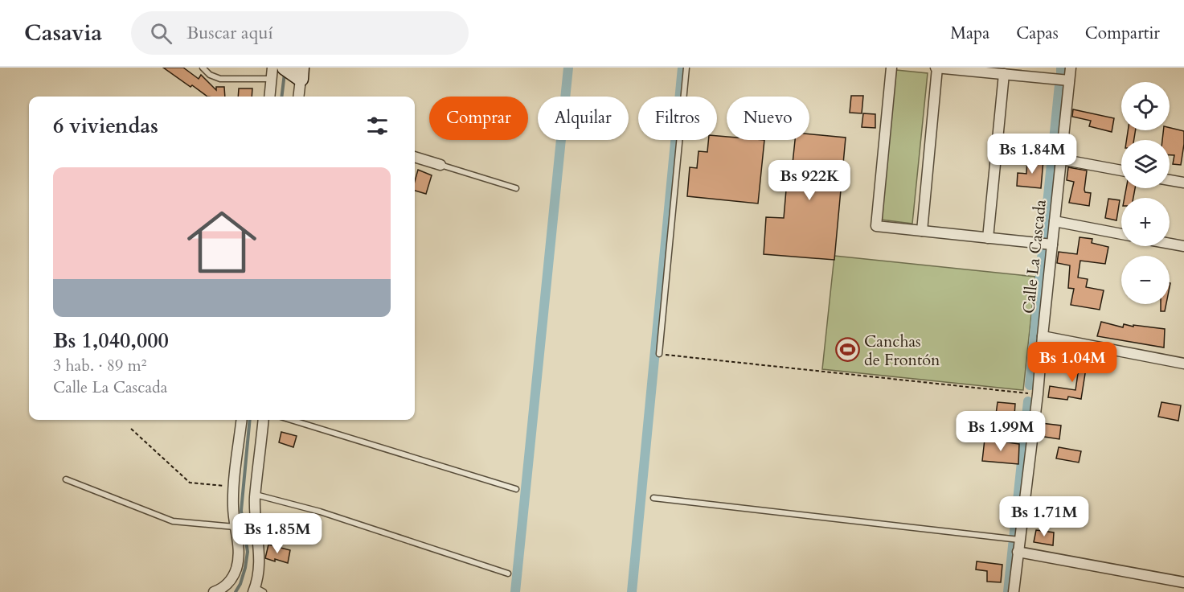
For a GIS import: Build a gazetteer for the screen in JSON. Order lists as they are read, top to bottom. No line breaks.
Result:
{"streets":{"street":["Calle La Cascada"]},"places":{"sports":["Canchas de Frontón"]},"page":{"header":"Casavia","search":"Buscar aquí","nav":["Mapa","Capas","Compartir"],"map_buttons":["+","−"],"chip":["Comprar","Alquilar","Filtros","Nuevo"],"heading":"6 viviendas","price":["Bs 1.84M","Bs 922K","Bs 1.04M","Bs 1.99M","Bs 1.71M","Bs 1.85M"],"list":[{"name":"Bs 1,040,000","note":"3 hab. · 89 m² · Calle La Cascada"}]}}
